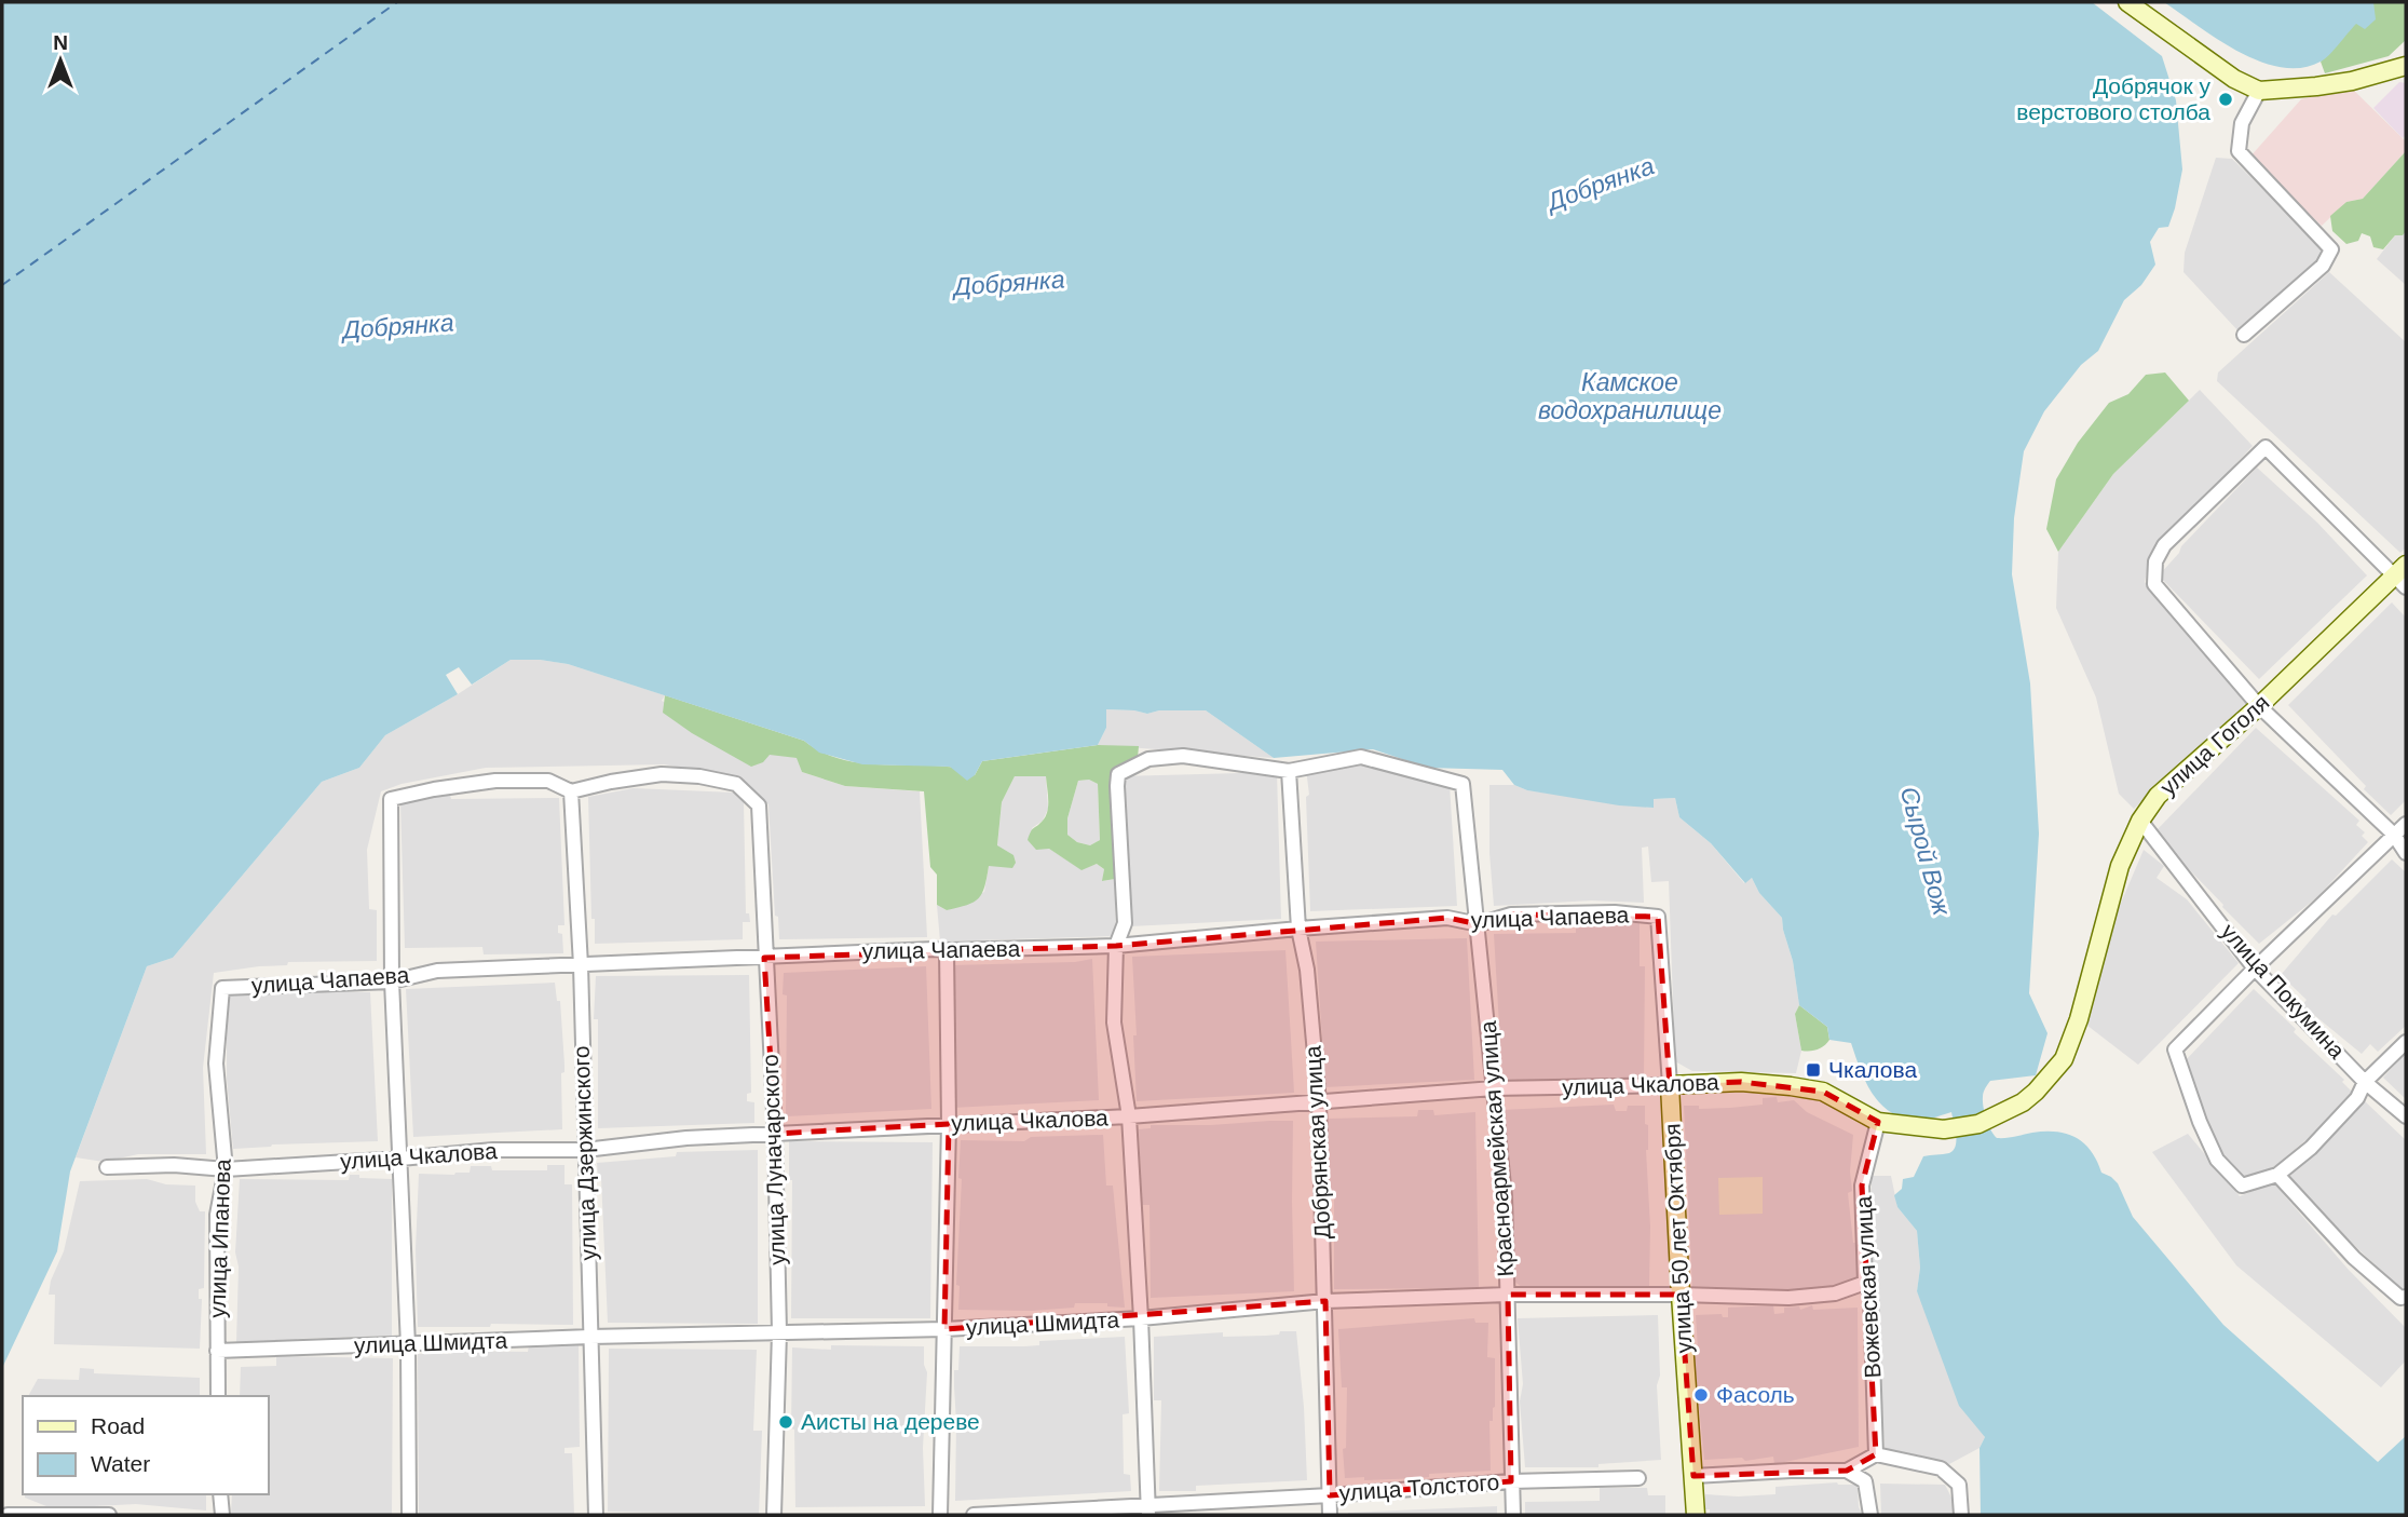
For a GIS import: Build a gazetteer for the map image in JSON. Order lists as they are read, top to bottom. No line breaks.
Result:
{"streets":{"main road":["улица Гоголя","улица Чкалова","улица 50 лет Октября"],"street":["улица Чапаева","улица Покумина","Добрянская улица","Красноармейская улица","улица Дзержинского","улица Луначарского","улица Ипанова","Вожевская улица","улица Шмидта","улица Толстого"]},"crossings":[["улица Гоголя","улица Покумина"],["улица Гоголя","улица Чкалова"],["улица Чапаева","Добрянская улица"],["улица Чапаева","Красноармейская улица"],["улица Чапаева","улица Дзержинского"],["улица Чапаева","улица Луначарского"],["улица Чапаева","улица Ипанова"],["улица Чапаева","улица 50 лет Октября"],["улица Чкалова","Добрянская улица"],["улица Чкалова","Красноармейская улица"],["улица Чкалова","улица Дзержинского"],["улица Чкалова","улица Луначарского"],["улица Чкалова","улица Ипанова"],["улица Чкалова","улица 50 лет Октября"],["улица Чкалова","Вожевская улица"],["Добрянская улица","Красноармейская улица"],["Добрянская улица","улица Шмидта"],["Добрянская улица","улица Толстого"],["Красноармейская улица","улица Шмидта"],["Красноармейская улица","улица Толстого"],["улица Дзержинского","улица Луначарского"],["улица Дзержинского","улица Шмидта"],["улица Луначарского","улица Шмидта"],["улица Ипанова","улица Шмидта"],["улица 50 лет Октября","улица Шмидта"],["Вожевская улица","улица Шмидта"]],"water":["Добрянка","Камское водохранилище","Сырой Вож"],"places":{"other":["Добрячок у верстового столба","Фасоль","Аисты на дереве"],"transit":["Чкалова"]},"legend":["Road","Water"],"north":"top"}
